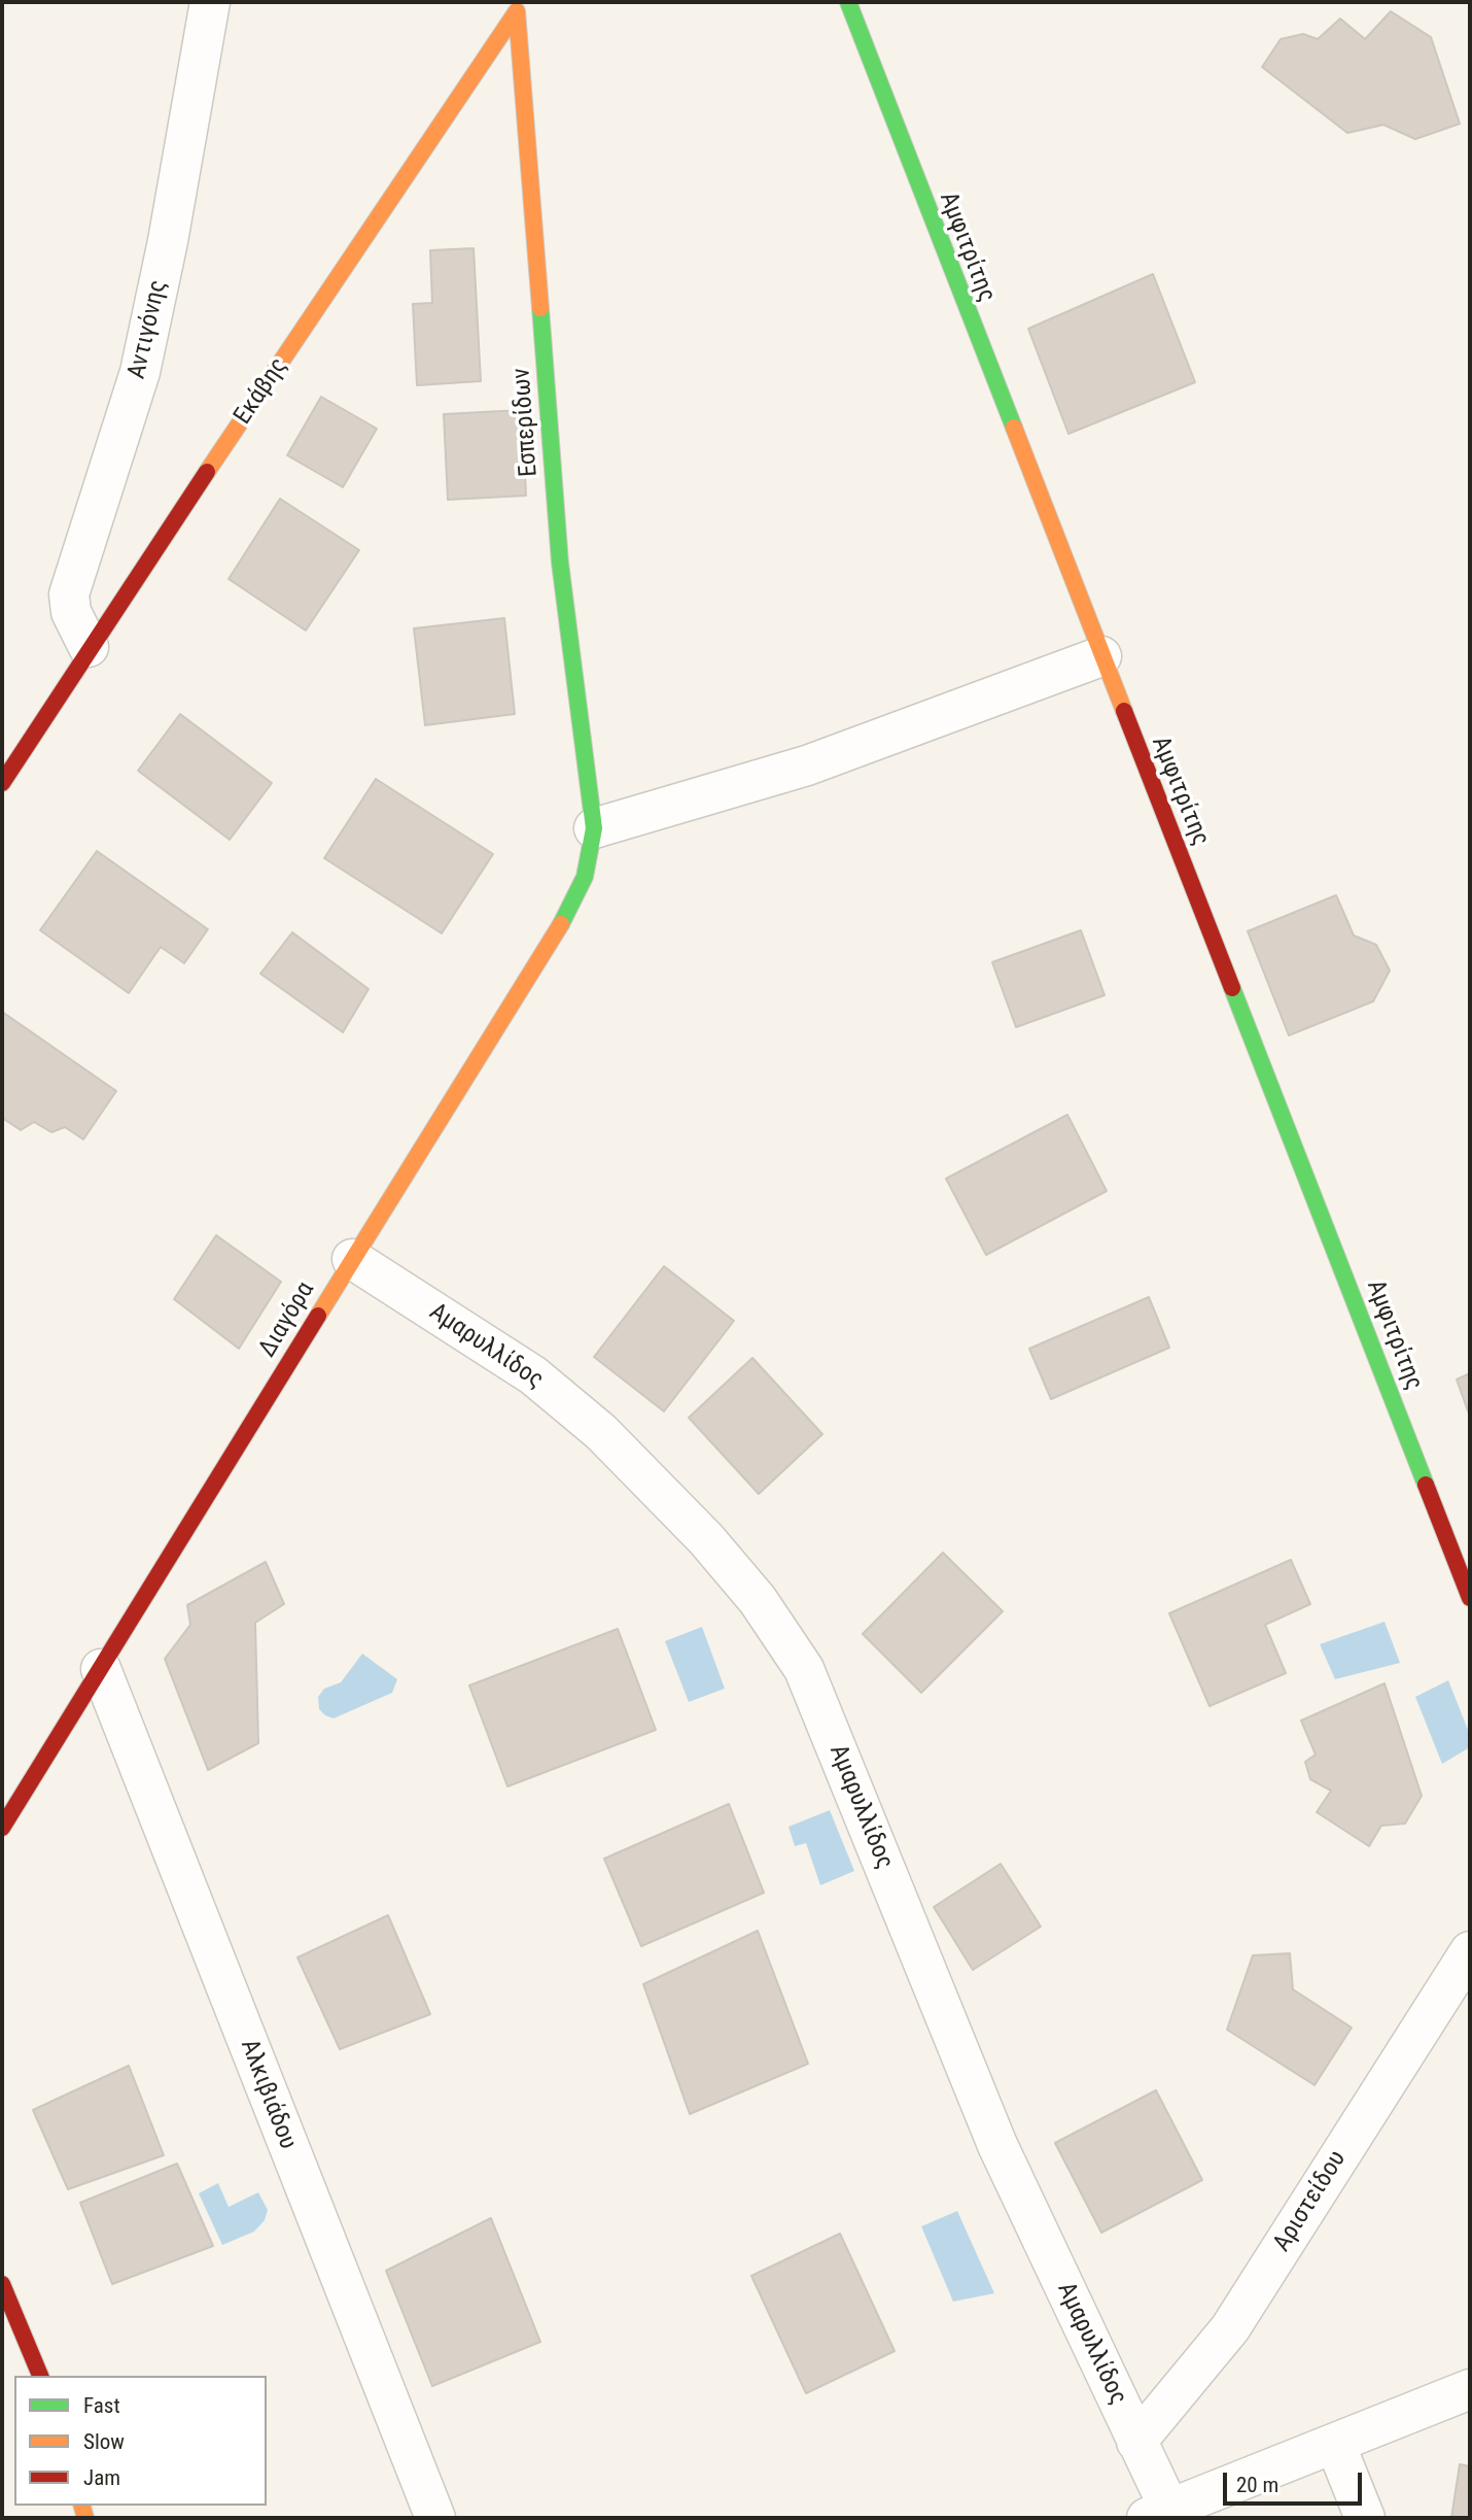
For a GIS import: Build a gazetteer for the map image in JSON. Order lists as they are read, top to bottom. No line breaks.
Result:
{"streets":{"street":["Αμφιτρίτης","Αντιγόνης","Εκάβης","Εσπερίδων","Διαγόρα","Αμαρυλλίδος","Αλκιβιάδου","Αριστείδου"]},"crossings":[["Αντιγόνης","Εκάβης"],["Εκάβης","Εσπερίδων"],["Εσπερίδων","Διαγόρα"],["Διαγόρα","Αμαρυλλίδος"],["Διαγόρα","Αλκιβιάδου"],["Αμαρυλλίδος","Αριστείδου"]],"legend":["Fast","Slow","Jam"],"scale_bar":"20 m"}
